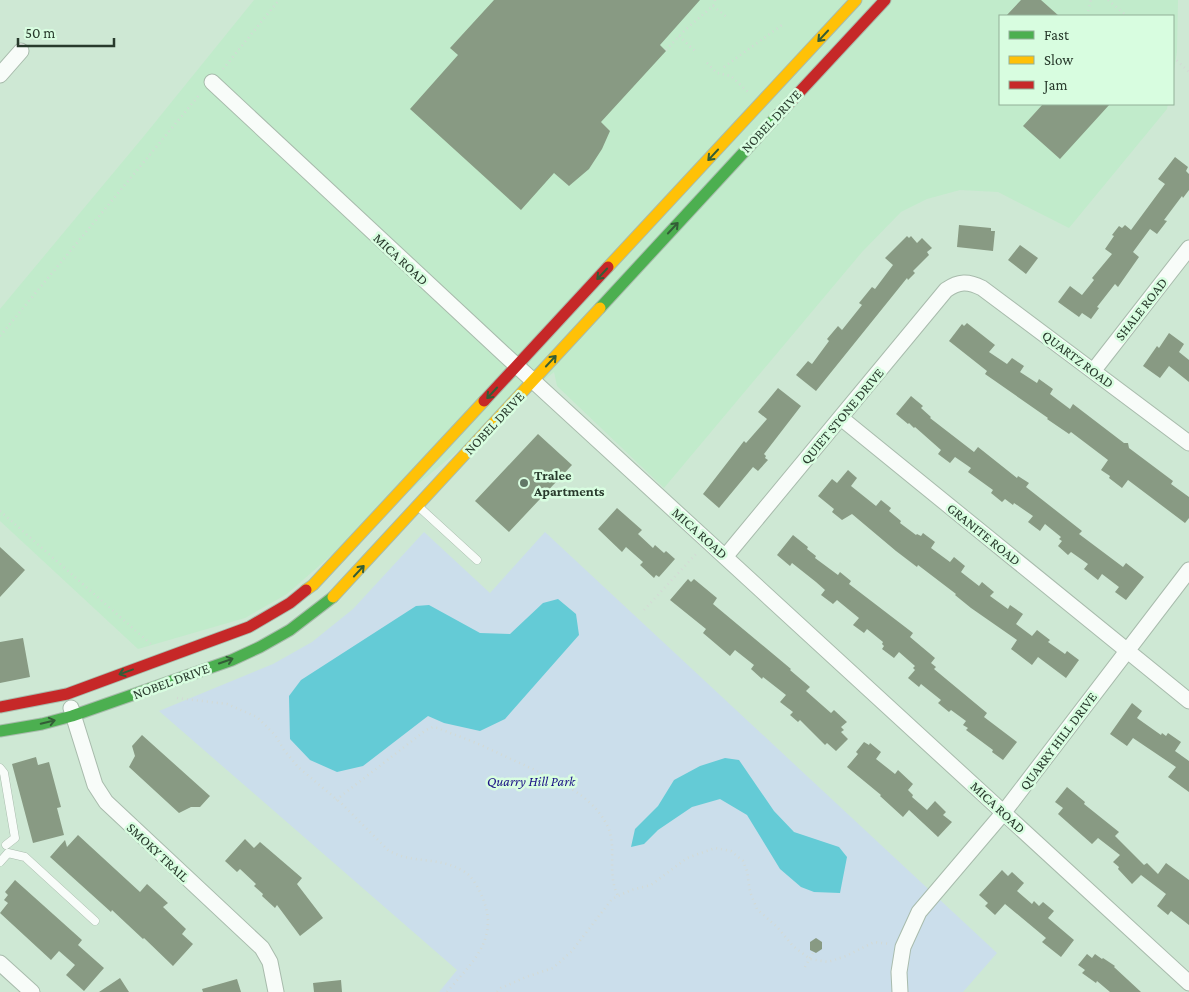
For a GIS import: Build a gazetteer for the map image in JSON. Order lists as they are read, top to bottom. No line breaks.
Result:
{"streets":{"street":["NOBEL DRIVE","MICA ROAD","SHALE ROAD","QUARTZ ROAD","QUIET STONE DRIVE","GRANITE ROAD","QUARRY HILL DRIVE","SMOKY TRAIL"]},"crossings":[["NOBEL DRIVE","MICA ROAD"],["NOBEL DRIVE","SMOKY TRAIL"],["MICA ROAD","QUIET STONE DRIVE"],["MICA ROAD","QUARRY HILL DRIVE"],["SHALE ROAD","QUARTZ ROAD"],["QUARTZ ROAD","QUIET STONE DRIVE"],["QUIET STONE DRIVE","GRANITE ROAD"],["GRANITE ROAD","QUARRY HILL DRIVE"]],"parks":["Quarry Hill Park"],"places":["Tralee Apartments"],"legend":["Fast","Slow","Jam"],"scale_bar":"50 m"}
